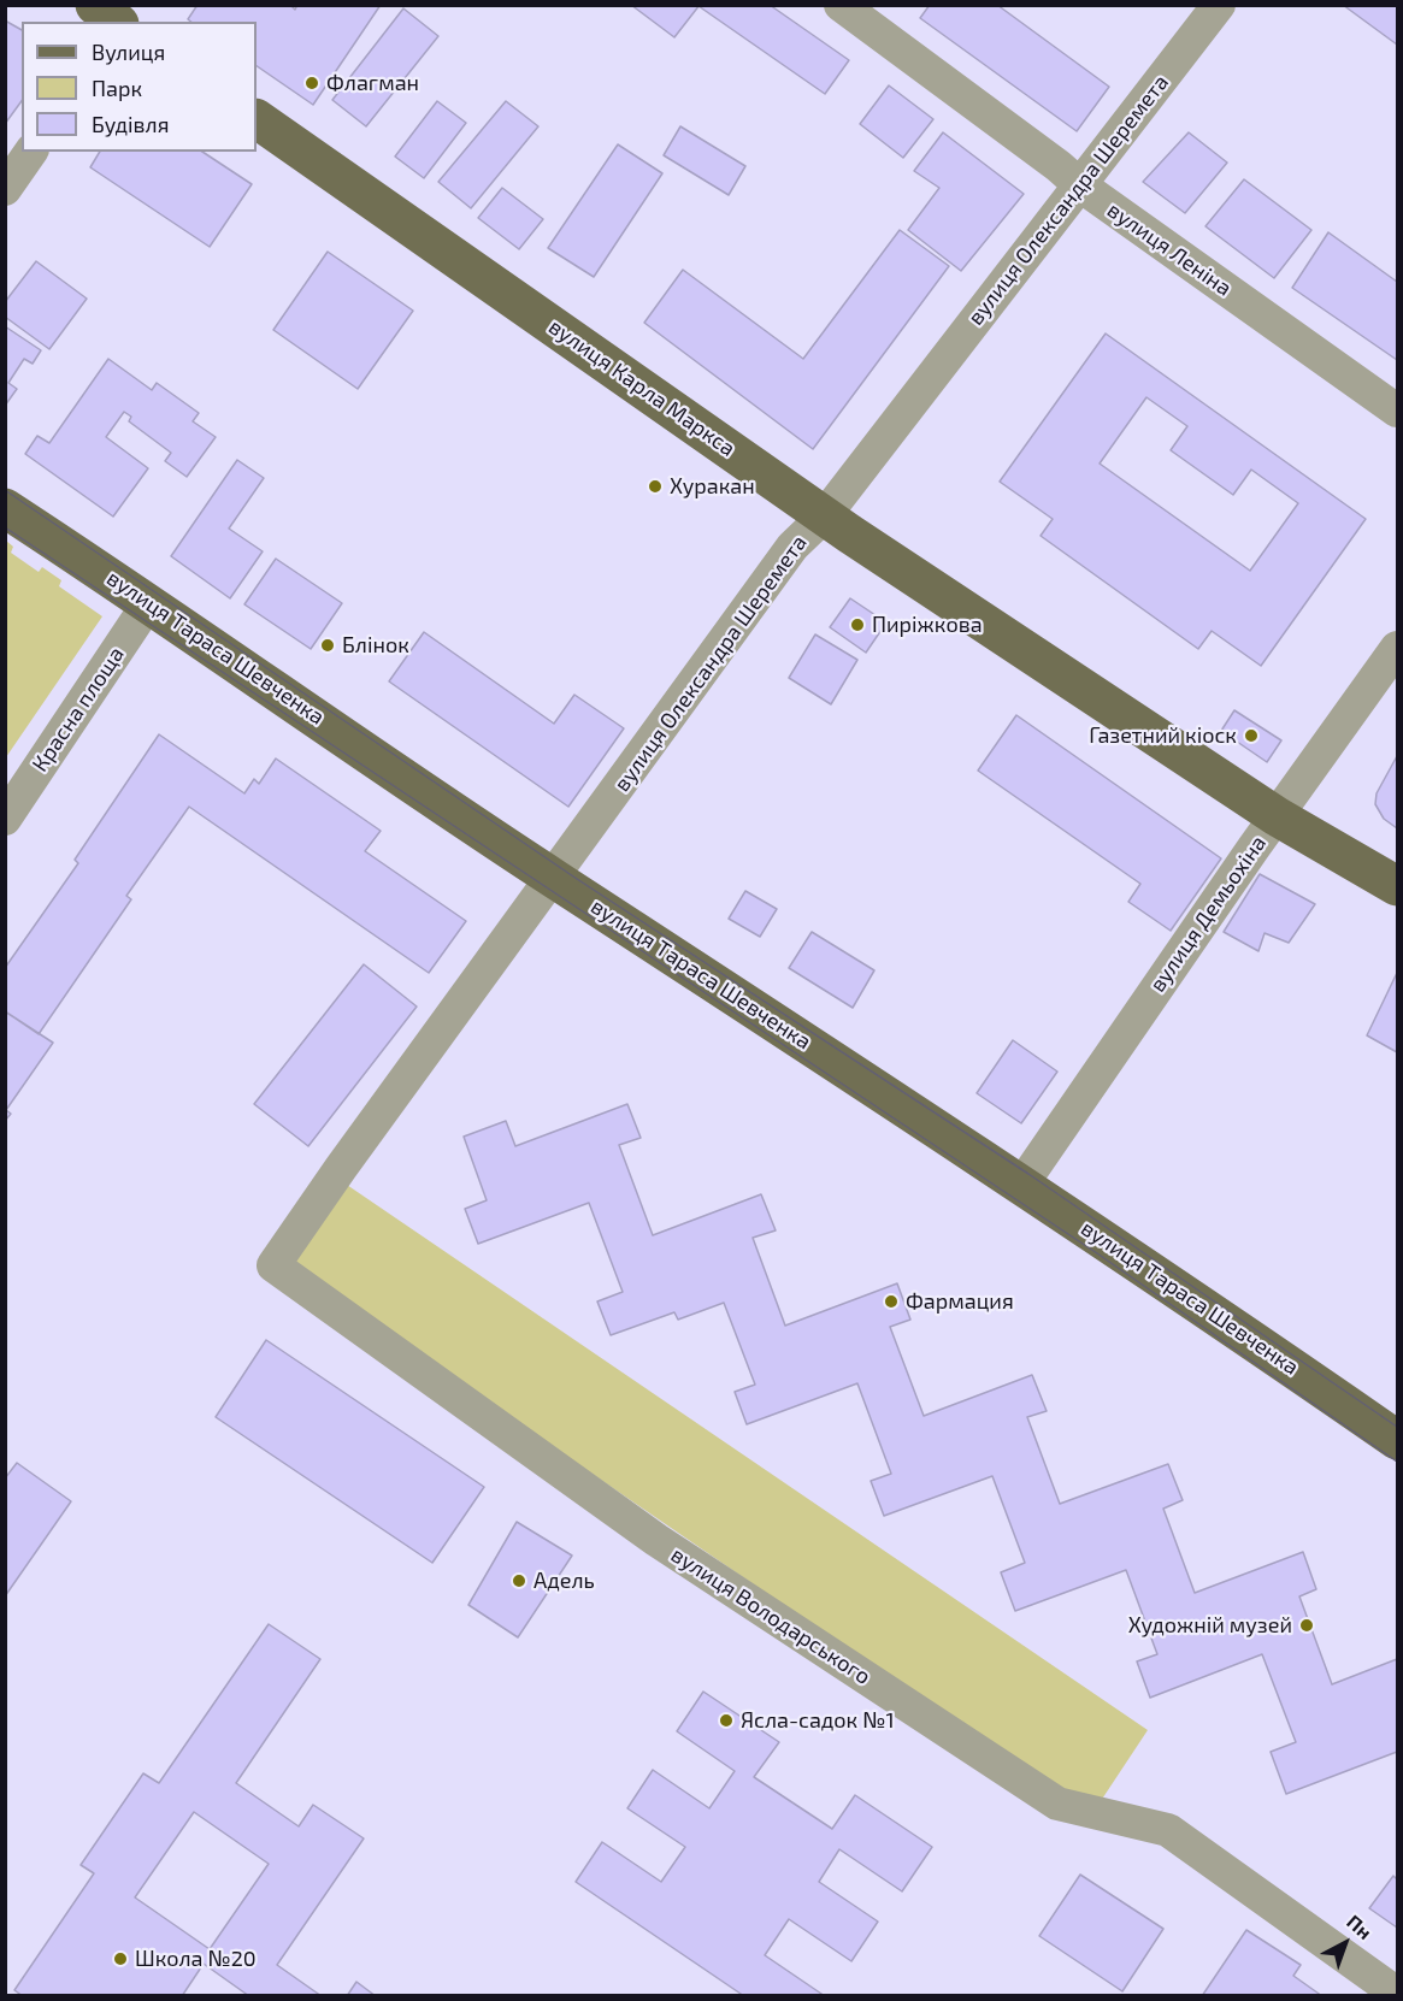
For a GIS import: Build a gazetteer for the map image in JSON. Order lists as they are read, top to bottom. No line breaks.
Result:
{"streets":{"main road":["вулиця Карла Маркса","вулиця Тараса Шевченка"],"street":["вулиця Олександра Шеремета","вулиця Леніна","Красна площа","вулиця Демьохіна","вулиця Володарського"]},"crossings":[["вулиця Олександра Шеремета","вулиця Леніна"],["вулиця Олександра Шеремета","вулиця Карла Маркса"],["вулиця Олександра Шеремета","вулиця Тараса Шевченка"],["вулиця Олександра Шеремета","вулиця Володарського"],["вулиця Карла Маркса","вулиця Демьохіна"],["вулиця Тараса Шевченка","Красна площа"],["вулиця Тараса Шевченка","вулиця Демьохіна"]],"places":["Флагман","Хуракан","Пиріжкова","Блінок","Газетний кіоск","Фармация","Адель","Художній музей","Ясла-садок №1","Школа №20"],"legend":["Вулиця","Парк","Будівля"],"north":"top right"}
